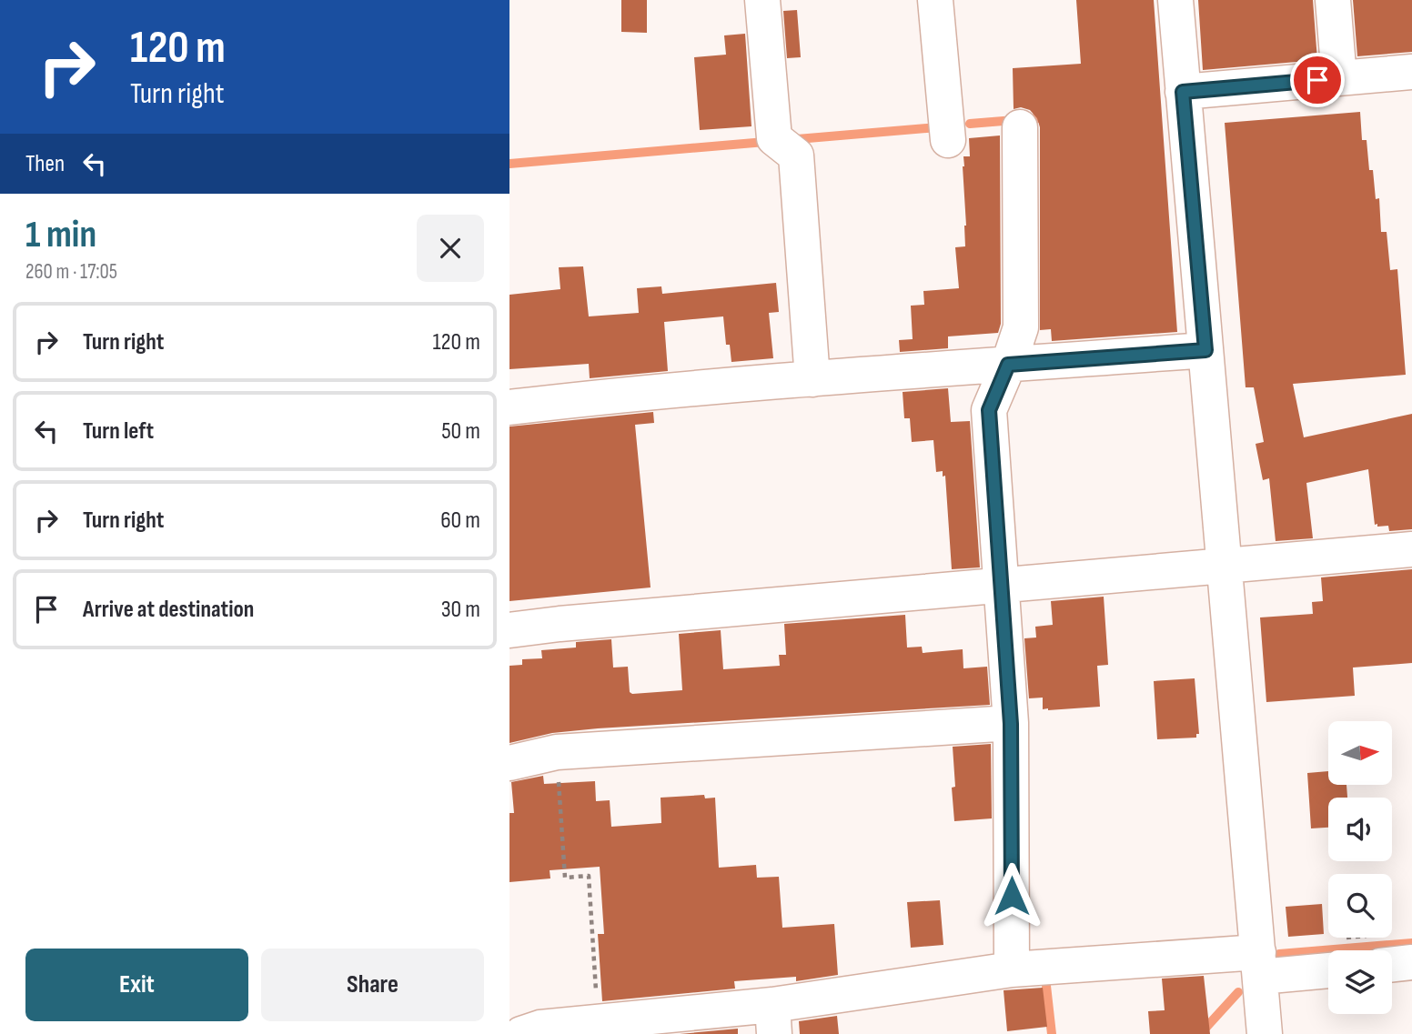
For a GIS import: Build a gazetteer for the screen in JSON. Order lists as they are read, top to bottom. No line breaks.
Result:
{"north":"right","page":{"turn":["120 m","Turn right"],"then":"Then","heading":["1 min","260 m · 17:05"],"list":[{"name":"Turn right","value":"120 m"},{"name":"Turn left","value":"50 m"},{"name":"Turn right","value":"60 m"},{"name":"Arrive at destination","value":"30 m"}],"buttons":["Exit","Share"]}}
